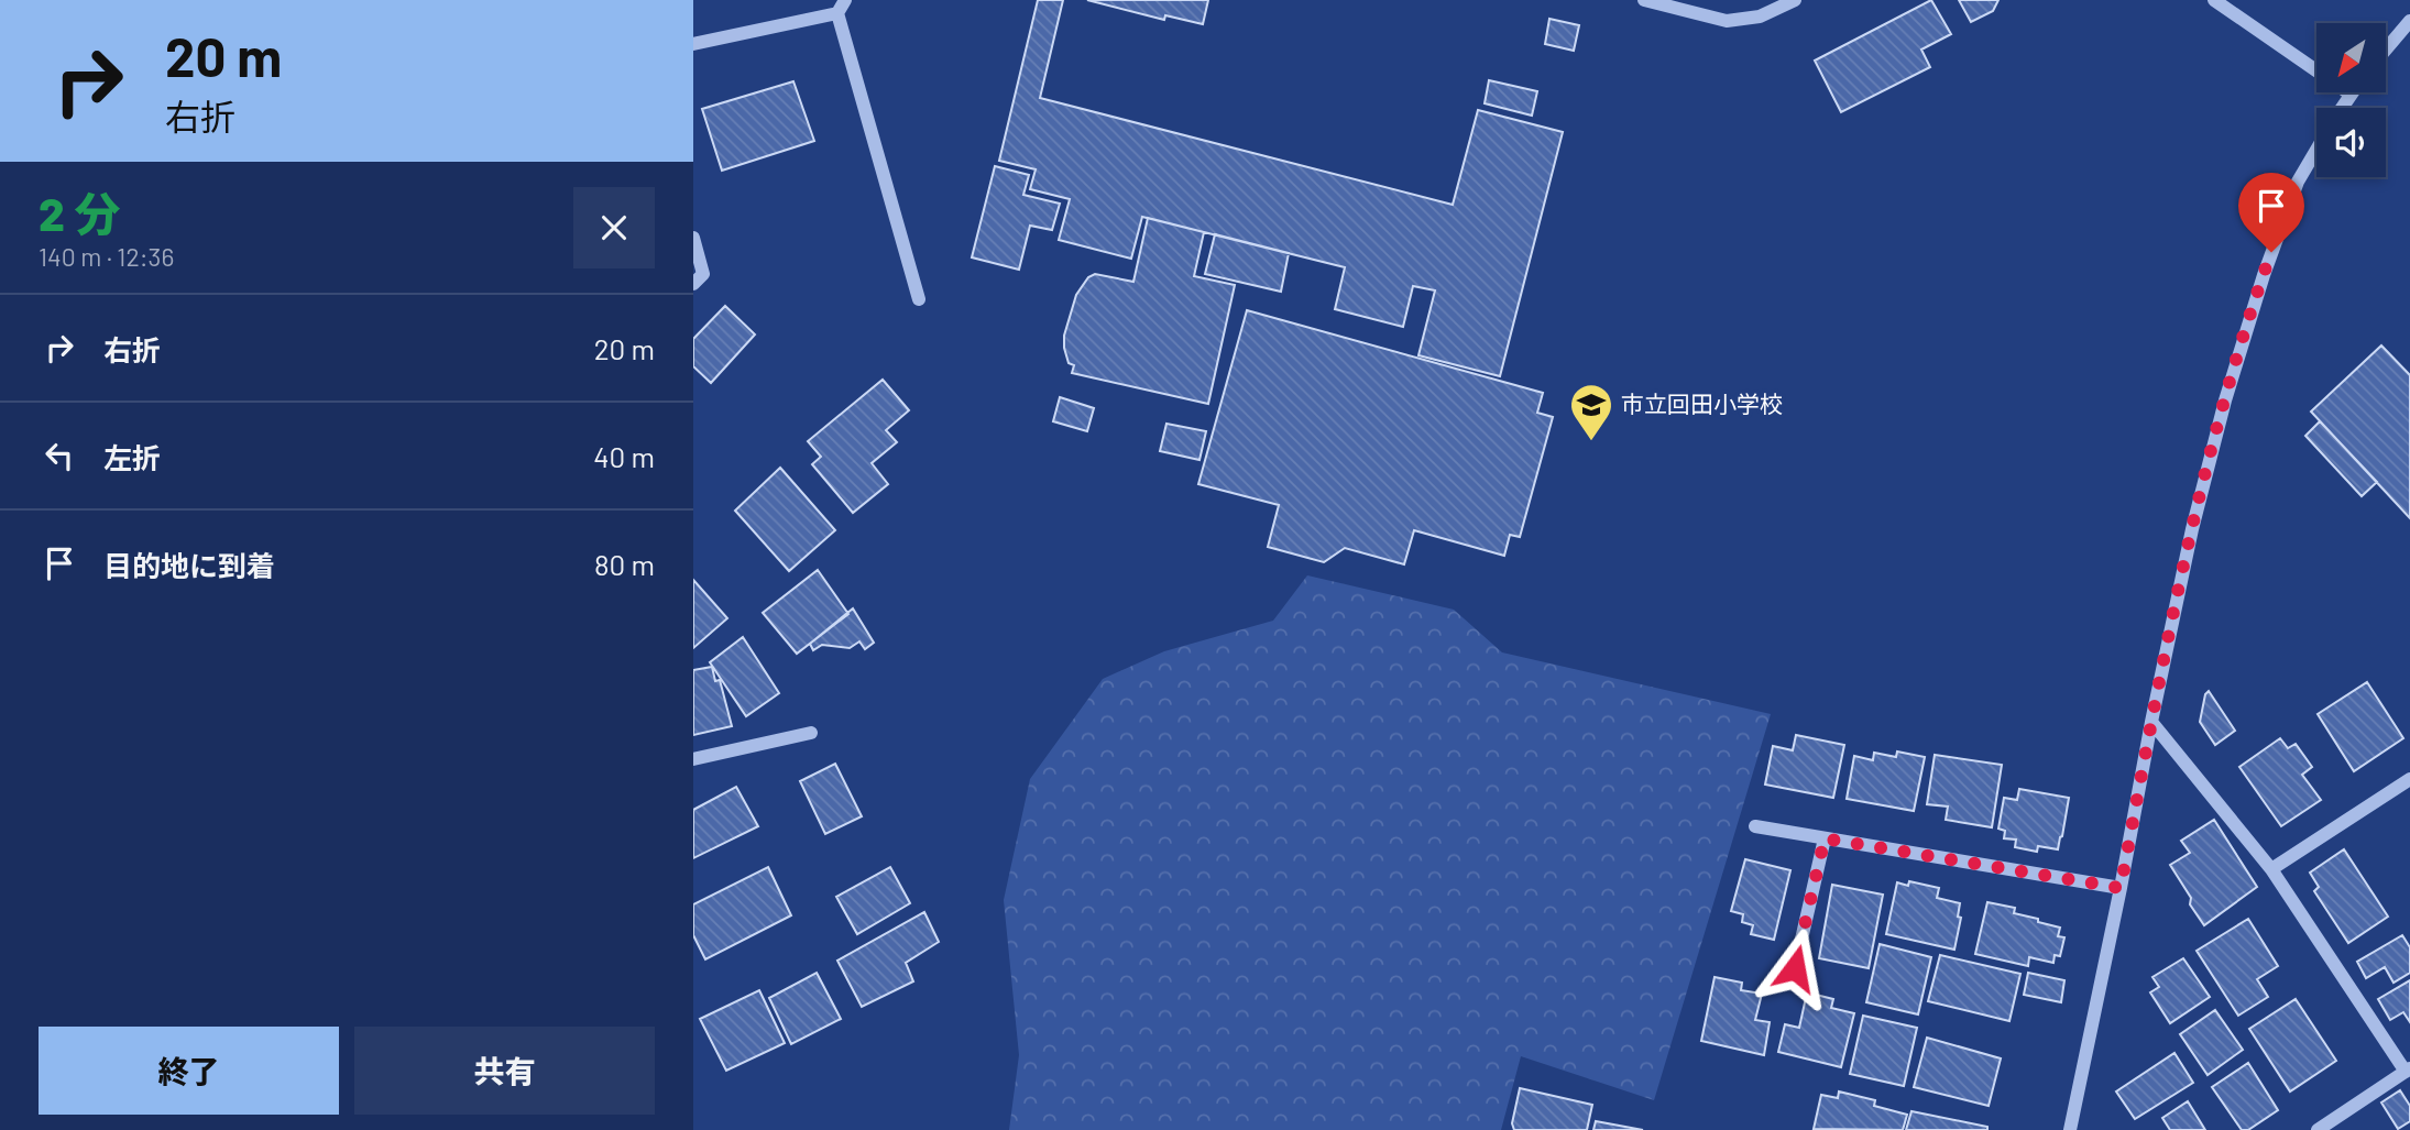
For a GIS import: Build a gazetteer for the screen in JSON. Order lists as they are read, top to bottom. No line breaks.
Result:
{"places":{"school or university":["市立回田小学校"]},"north":"bottom left","page":{"turn":["20 m","右折"],"heading":["2 分","140 m · 12:36"],"list":[{"name":"右折","value":"20 m"},{"name":"左折","value":"40 m"},{"name":"目的地に到着","value":"80 m"}],"buttons":["終了","共有"]}}
